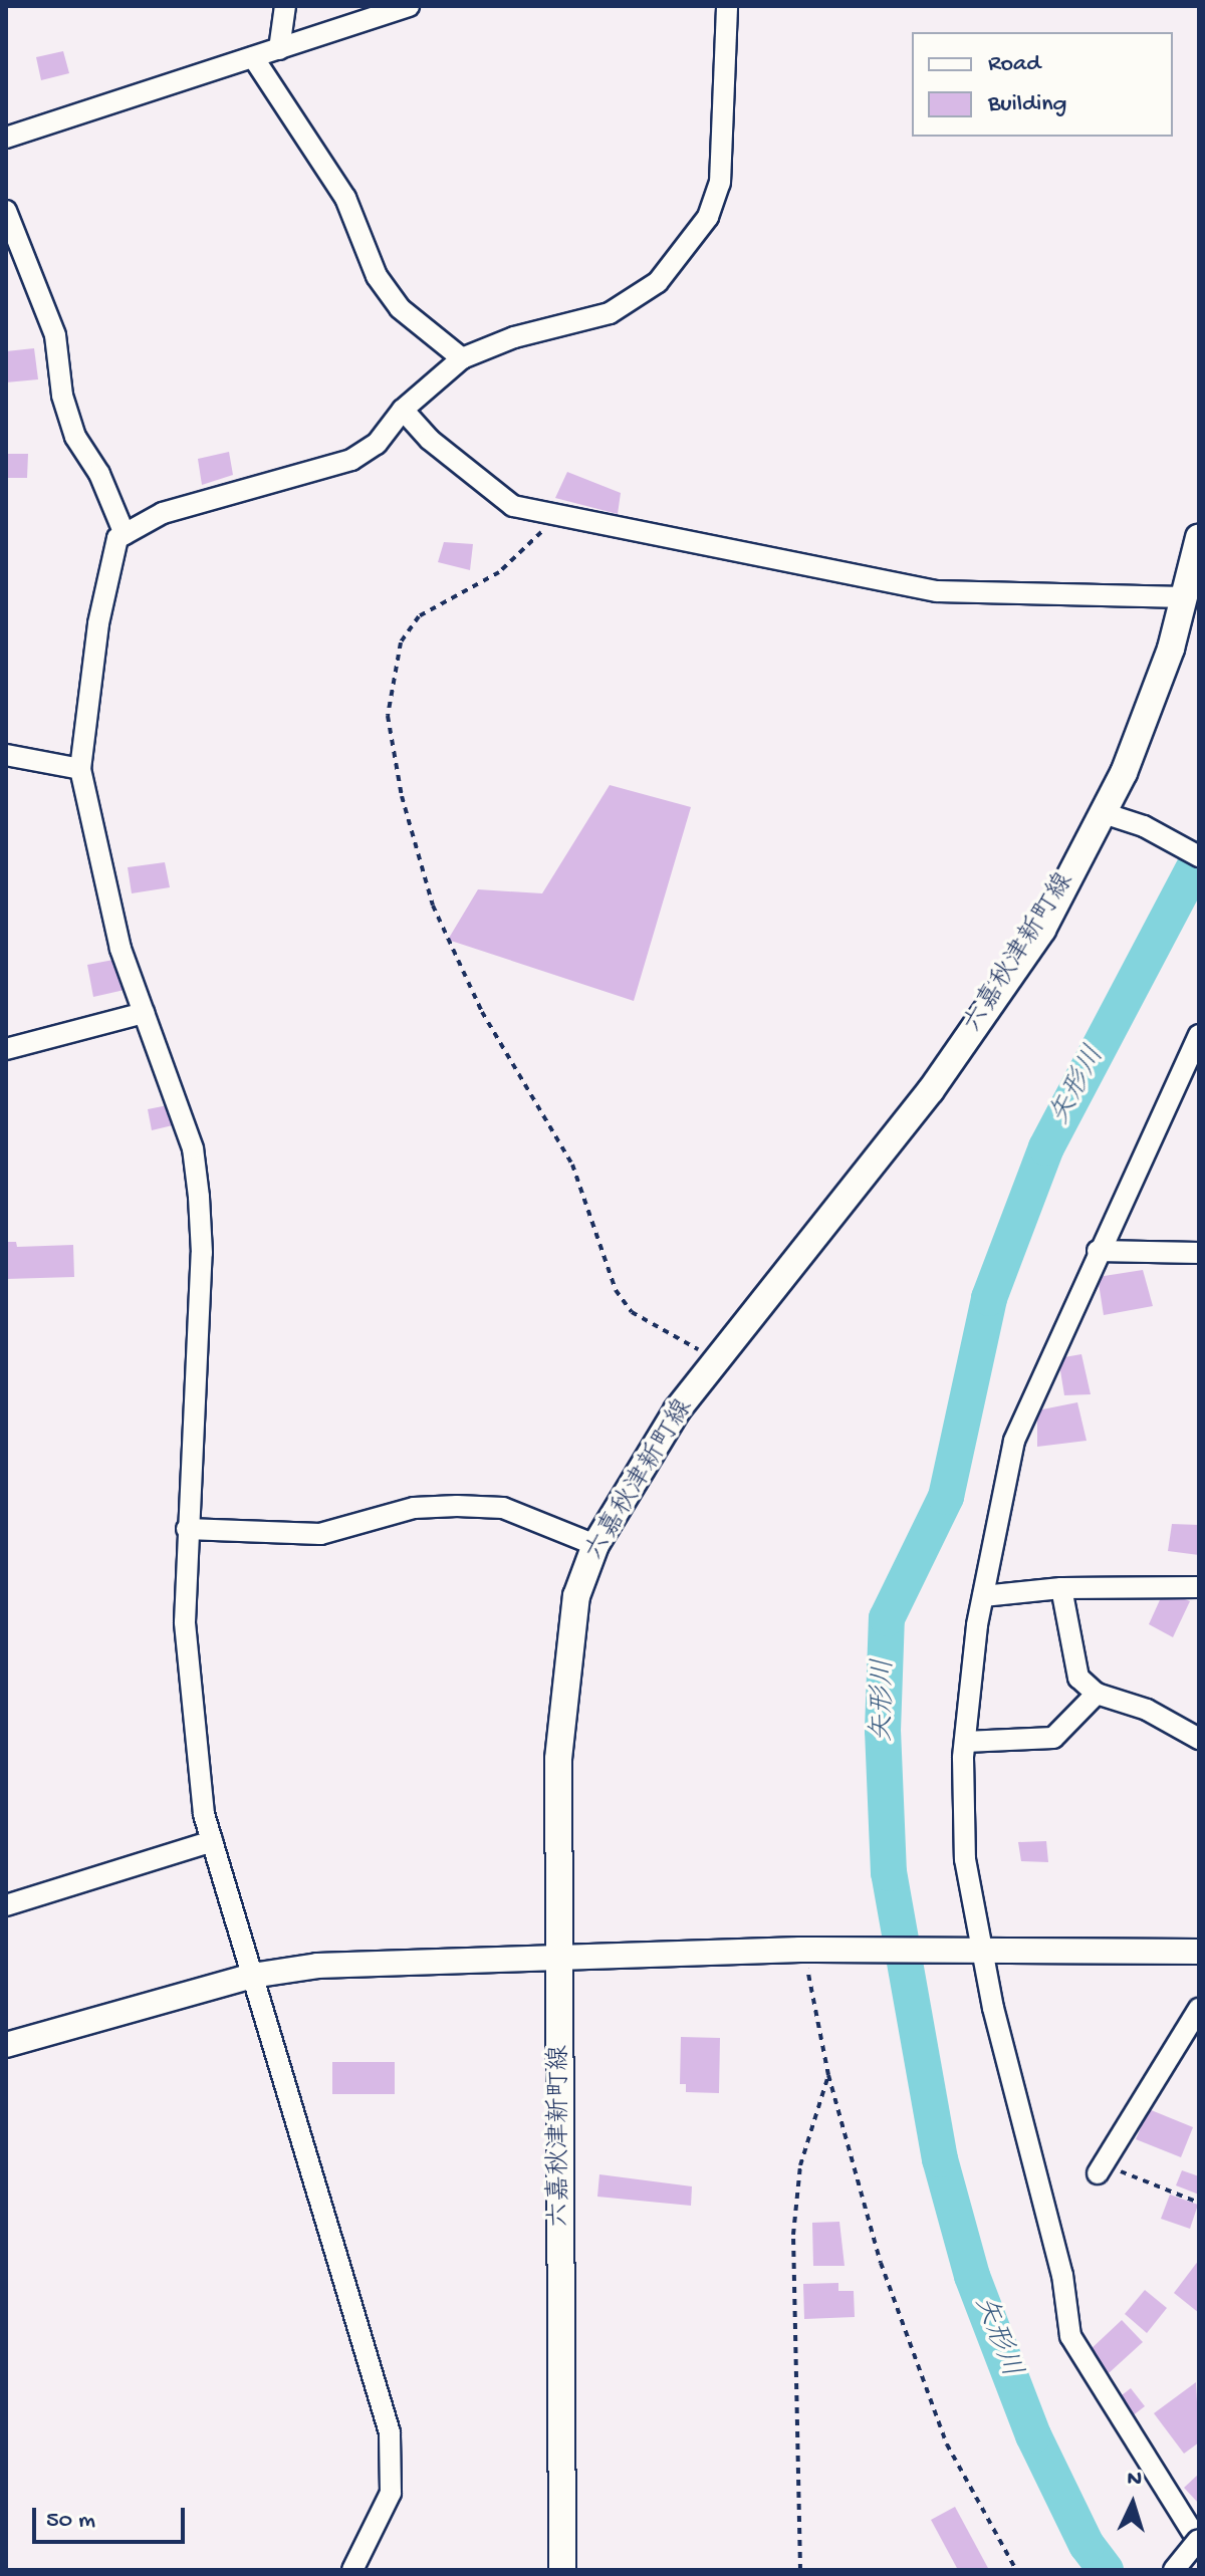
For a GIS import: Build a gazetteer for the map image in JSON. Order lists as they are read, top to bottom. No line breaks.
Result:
{"streets":{"main road":["六嘉秋津新町線"]},"water":["矢形川"],"legend":["Road","Building"],"scale_bar":"50 m","north":"top"}
